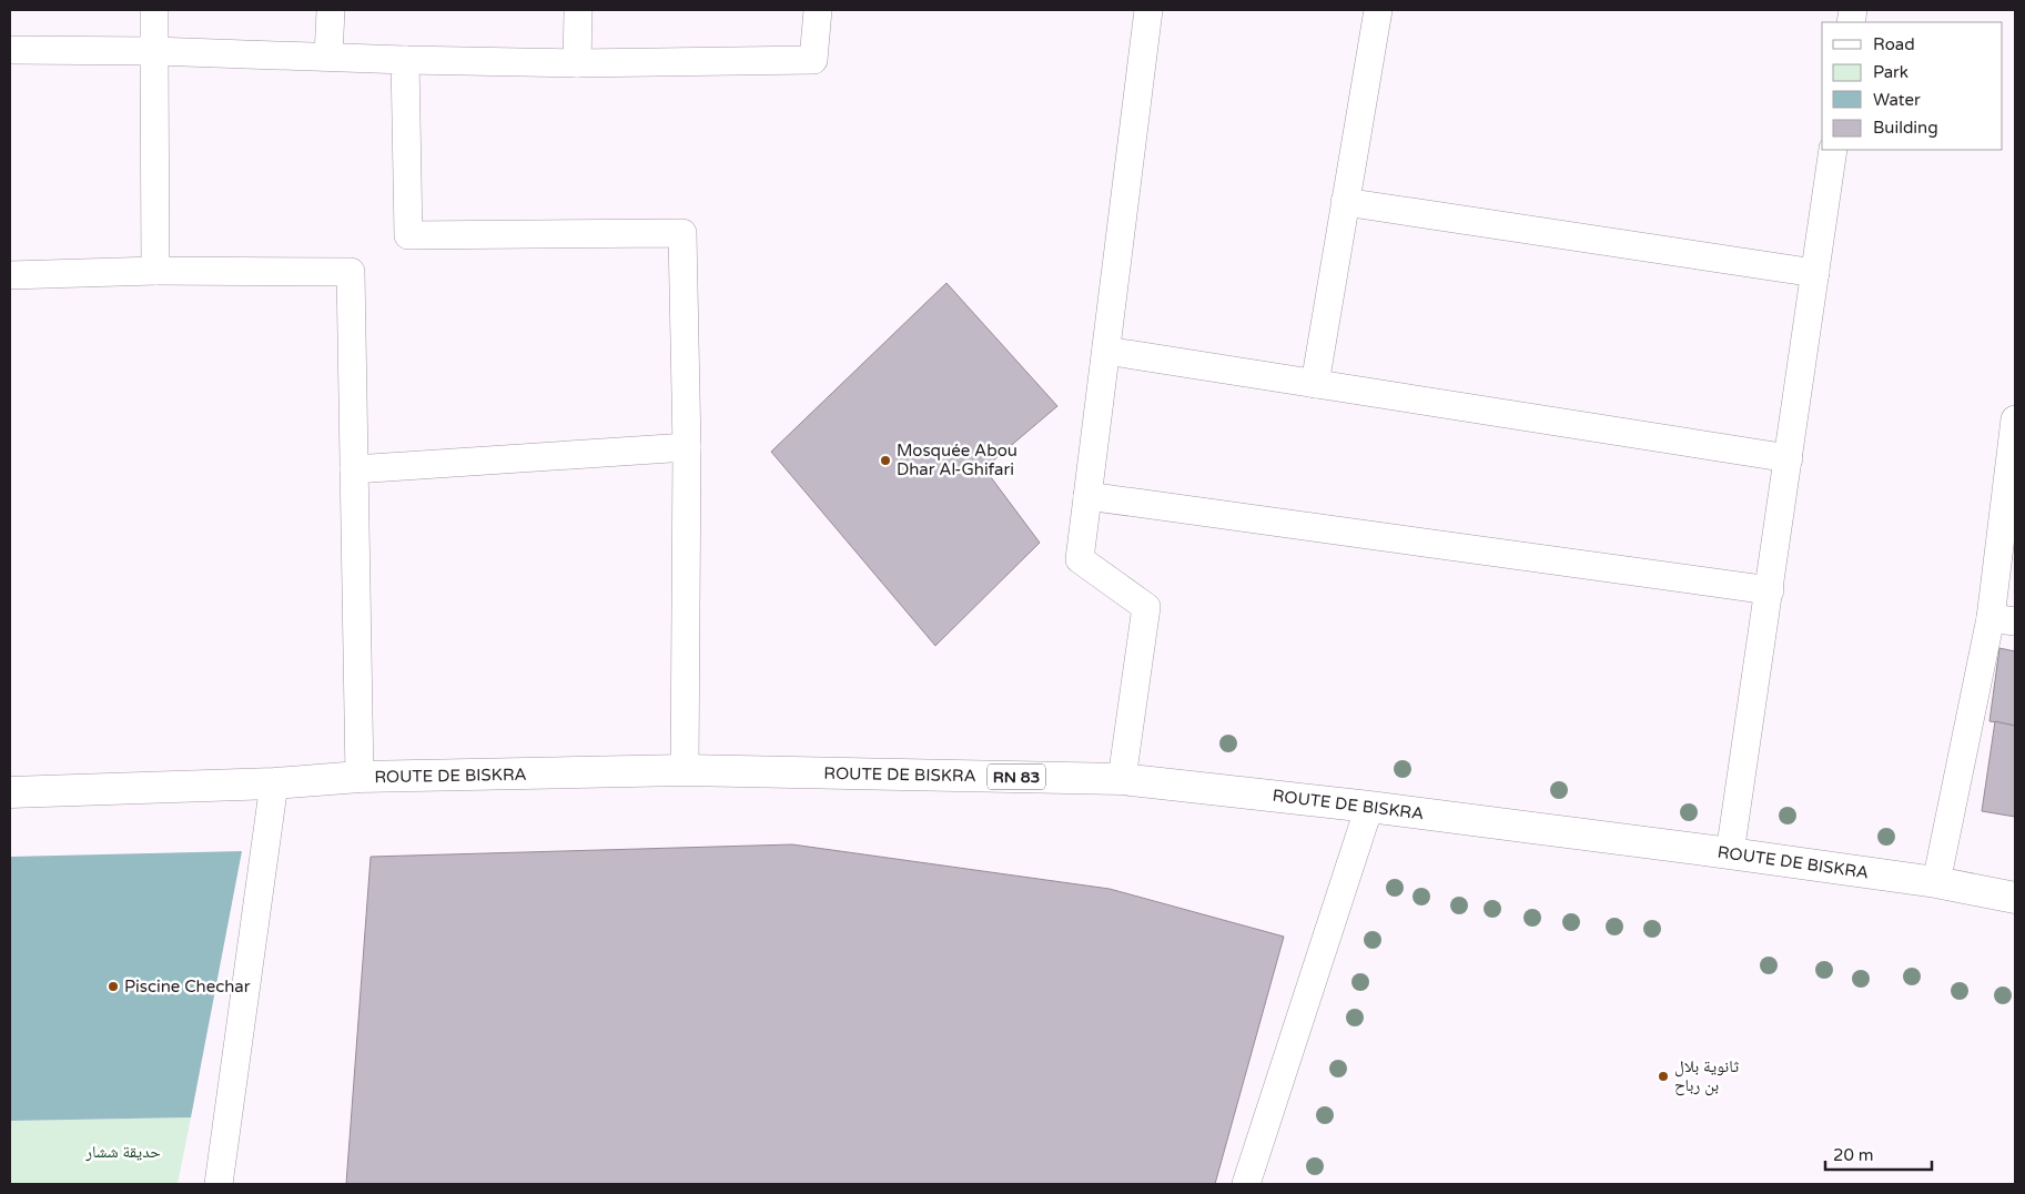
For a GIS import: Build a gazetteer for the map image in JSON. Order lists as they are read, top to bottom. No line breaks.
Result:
{"streets":{"main road":["ROUTE DE BISKRA","RN 83"]},"parks":["حديقة ششار"],"places":["Mosquée Abou Dhar Al-Ghifari","Piscine Chechar","ثانوية بلال بن رباح"],"legend":["Road","Park","Water","Building"],"scale_bar":"20 m"}
